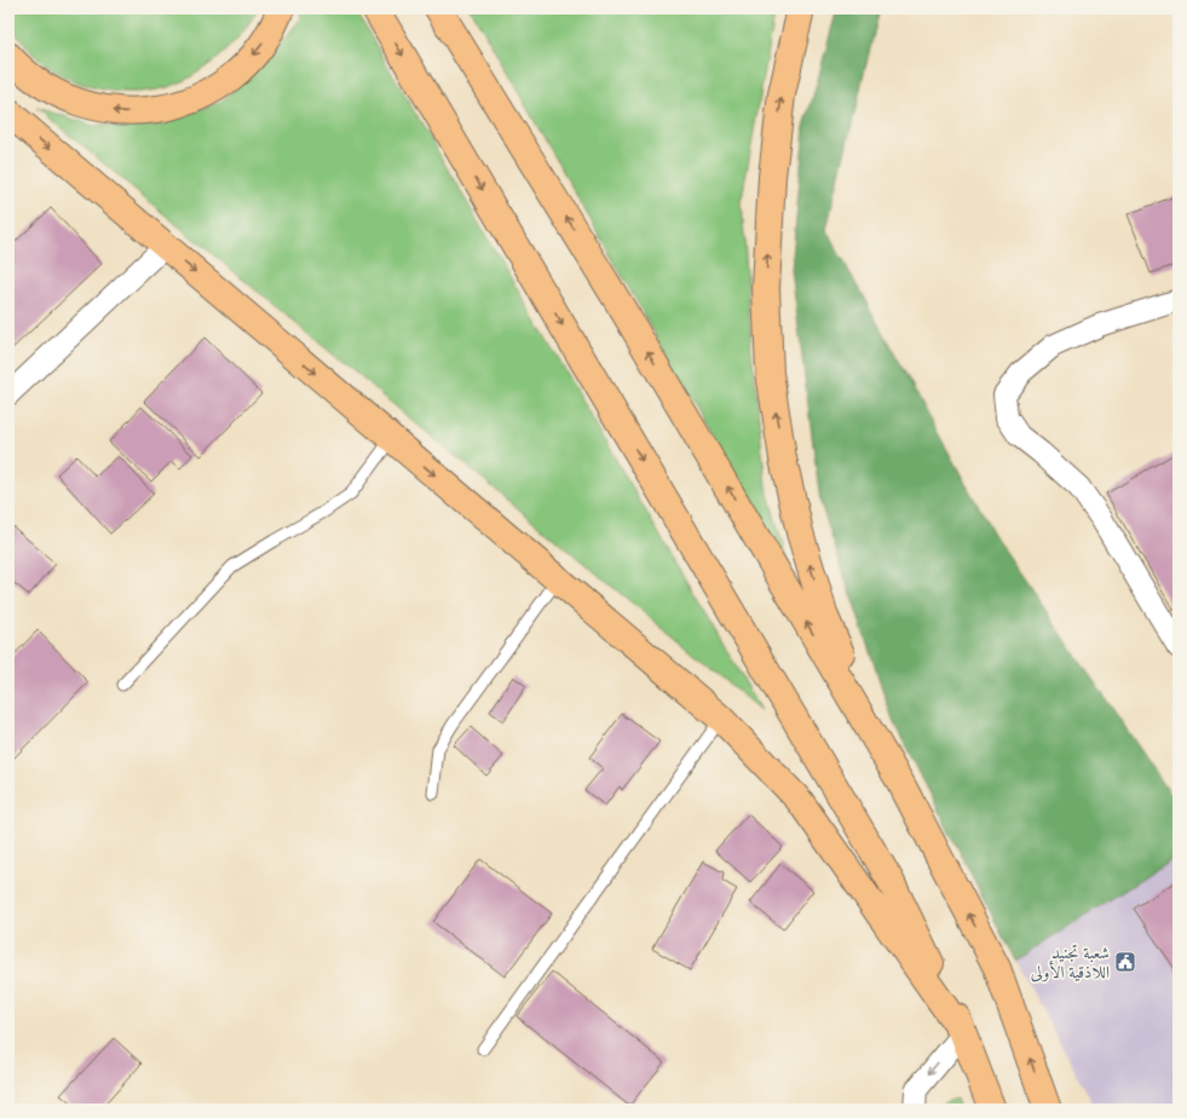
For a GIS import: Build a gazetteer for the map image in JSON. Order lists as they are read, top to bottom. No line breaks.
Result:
{"places":{"public building":["شعبة تجنيد اللاذقية الأولى"]}}
